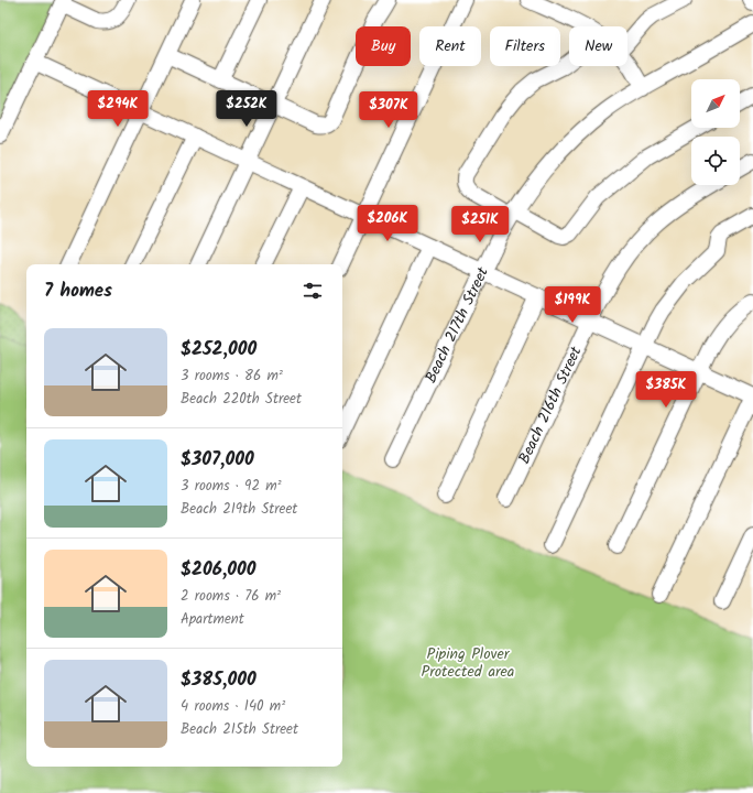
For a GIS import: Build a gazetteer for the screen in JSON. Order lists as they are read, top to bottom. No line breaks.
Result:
{"streets":{"street":["Beach 217th Street","Beach 216th Street"]},"parks":["Piping Plover Protected area"],"north":"top right","page":{"chip":["Buy","Rent","Filters","New"],"price":["$294K","$252K","$307K","$206K","$251K","$199K","$385K"],"heading":"7 homes","list":[{"name":"$252,000","note":"3 rooms · 86 m² · Beach 220th Street"},{"name":"$307,000","note":"3 rooms · 92 m² · Beach 219th Street"},{"name":"$206,000","note":"2 rooms · 76 m² · Apartment"},{"name":"$385,000","note":"4 rooms · 140 m² · Beach 215th Street"}]}}
